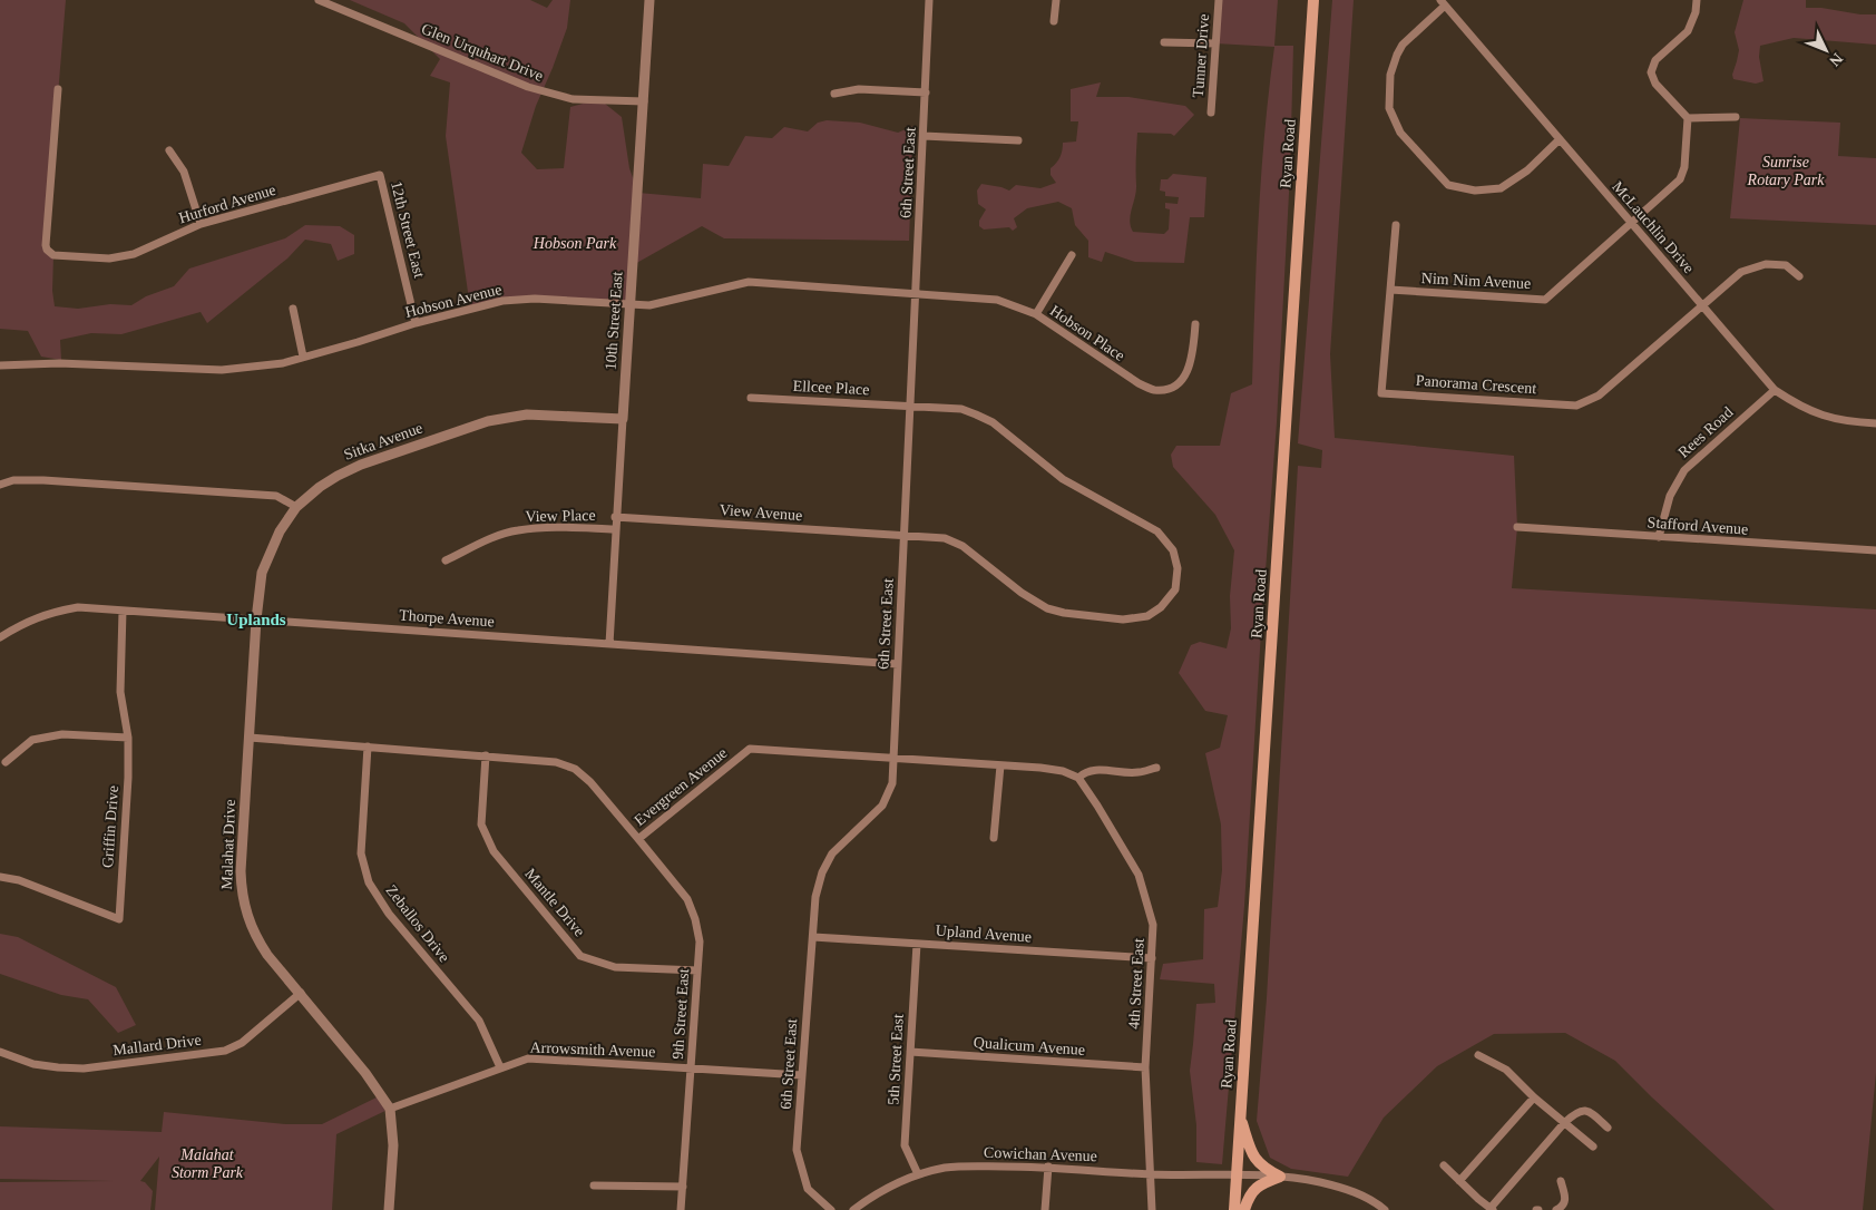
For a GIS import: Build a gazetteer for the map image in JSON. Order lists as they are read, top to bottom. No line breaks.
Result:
{"streets":{"main road":["Ryan Road"],"street":["Glen Urquhart Drive","Tunner Drive","6th Street East","Hurford Avenue","McLauchlin Drive","12th Street East","Nim Nim Avenue","Hobson Avenue","10th Street East","Hobson Place","Panorama Crescent","Ellcee Place","Rees Road","Sitka Avenue","View Avenue","View Place","Stafford Avenue","Thorpe Avenue","Evergreen Avenue","Griffin Drive","Malahat Drive","Mantle Drive","Zeballos Drive","Upland Avenue","4th Street East","9th Street East","Mallard Drive","Qualicum Avenue","Arrowsmith Avenue","5th Street East","Cowichan Avenue"]},"crossings":[["Glen Urquhart Drive","10th Street East"],["Ryan Road","Cowichan Avenue"],["6th Street East","Hobson Avenue"],["6th Street East","Hobson Place"],["6th Street East","Ellcee Place"],["6th Street East","View Avenue"],["6th Street East","Thorpe Avenue"],["6th Street East","Evergreen Avenue"],["6th Street East","Upland Avenue"],["6th Street East","Arrowsmith Avenue"],["Hurford Avenue","12th Street East"],["McLauchlin Drive","Nim Nim Avenue"],["McLauchlin Drive","Panorama Crescent"],["McLauchlin Drive","Rees Road"],["12th Street East","Hobson Avenue"],["Nim Nim Avenue","Panorama Crescent"],["Hobson Avenue","10th Street East"],["Hobson Avenue","Hobson Place"],["10th Street East","Sitka Avenue"],["10th Street East","View Avenue"],["10th Street East","View Place"],["10th Street East","Thorpe Avenue"],["Ellcee Place","View Avenue"],["Rees Road","Stafford Avenue"],["Sitka Avenue","Malahat Drive"],["Thorpe Avenue","Griffin Drive"],["Thorpe Avenue","Malahat Drive"],["Evergreen Avenue","Malahat Drive"],["Evergreen Avenue","Mantle Drive"],["Evergreen Avenue","Zeballos Drive"],["Evergreen Avenue","4th Street East"],["Evergreen Avenue","9th Street East"],["Malahat Drive","Mallard Drive"],["Malahat Drive","Arrowsmith Avenue"],["Mantle Drive","9th Street East"],["Zeballos Drive","Arrowsmith Avenue"],["Upland Avenue","4th Street East"],["Upland Avenue","5th Street East"],["4th Street East","Qualicum Avenue"],["4th Street East","Cowichan Avenue"],["9th Street East","Arrowsmith Avenue"],["Qualicum Avenue","5th Street East"],["5th Street East","Cowichan Avenue"]],"districts":["Uplands"],"parks":["Sunrise Rotary Park","Hobson Park","Malahat Storm Park"],"north":"bottom right"}
